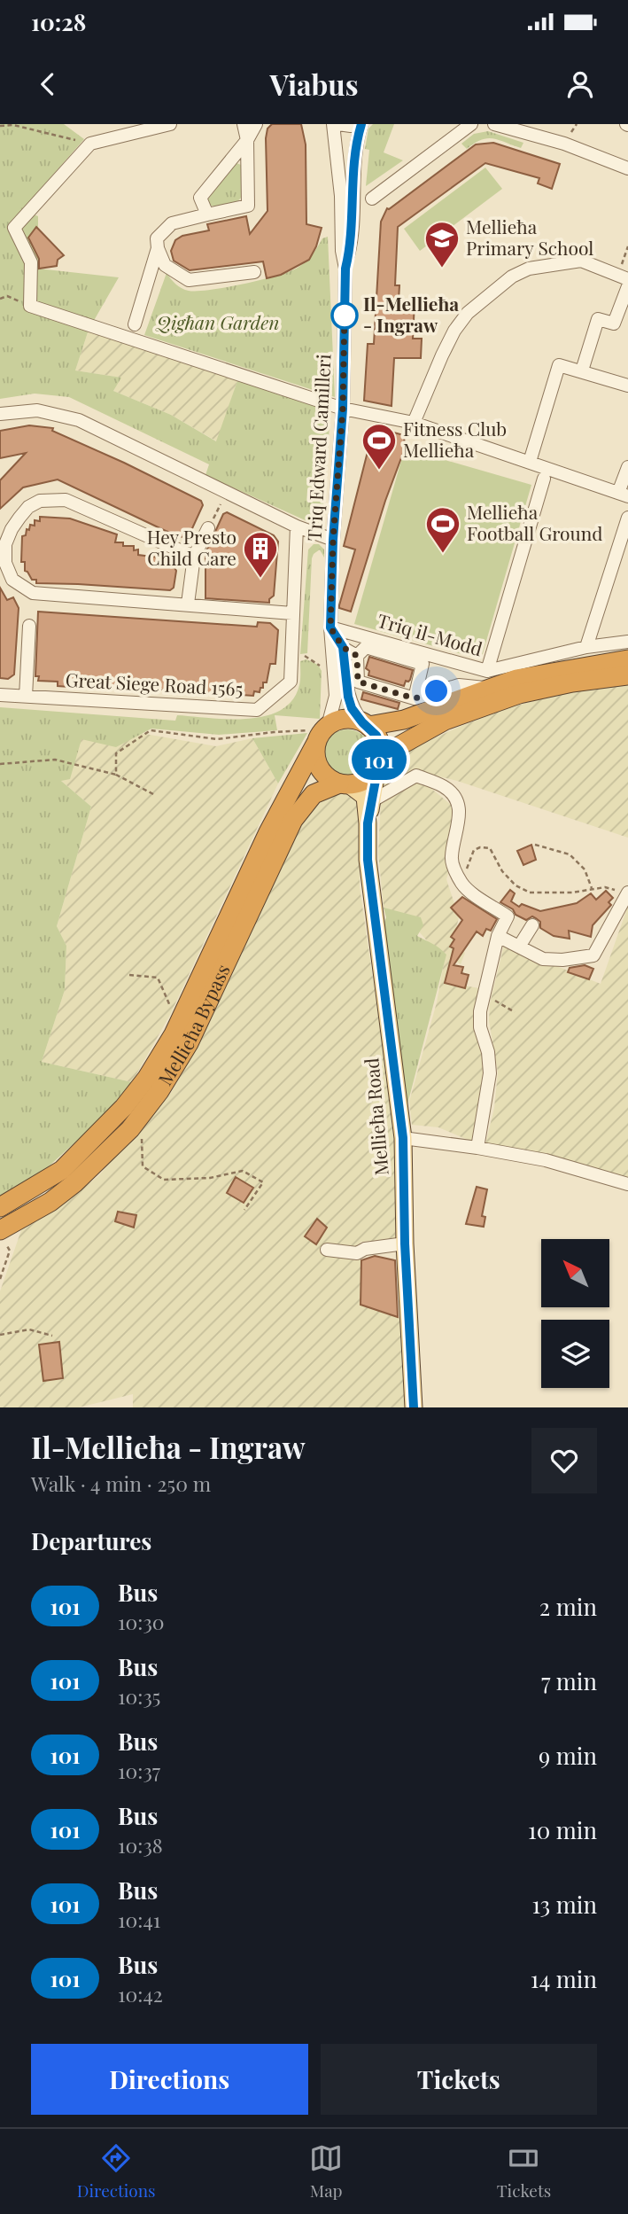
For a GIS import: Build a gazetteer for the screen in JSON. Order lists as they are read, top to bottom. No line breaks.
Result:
{"streets":{"highway":["Mellieħa Bypass"],"main road":["Mellieħa Road"],"street":["Triq Edward Camilleri","Triq il-Modd","Great Siege Road 1565"]},"crossings":[["Triq Edward Camilleri","Triq il-Modd"],["Triq Edward Camilleri","Mellieħa Bypass"],["Triq Edward Camilleri","Mellieħa Road"],["Mellieħa Bypass","Mellieħa Road"]],"parks":["Qigħan Garden"],"places":{"school or university":["Mellieħa Primary School"],"other":["Il-Mellieħa - Ingraw"],"sports":["Fitness Club Mellieħa","Mellieħa Football Ground"],"building":["Hey Presto Child Care"]},"lines":["bus line 101"],"north":"top left","page":{"status":"10:28","header":"Viabus","on_map":"101","heading":[["Il-Mellieħa - Ingraw","Walk · 4 min · 250 m"],"Departures"],"list":[{"mark":"101","name":"Bus","note":"10:30","value":"2 min"},{"mark":"101","name":"Bus","note":"10:35","value":"7 min"},{"mark":"101","name":"Bus","note":"10:37","value":"9 min"},{"mark":"101","name":"Bus","note":"10:38","value":"10 min"},{"mark":"101","name":"Bus","note":"10:41","value":"13 min"},{"mark":"101","name":"Bus","note":"10:42","value":"14 min"}],"buttons":["Directions","Tickets"],"tabs":["Directions","Map","Tickets"]}}
